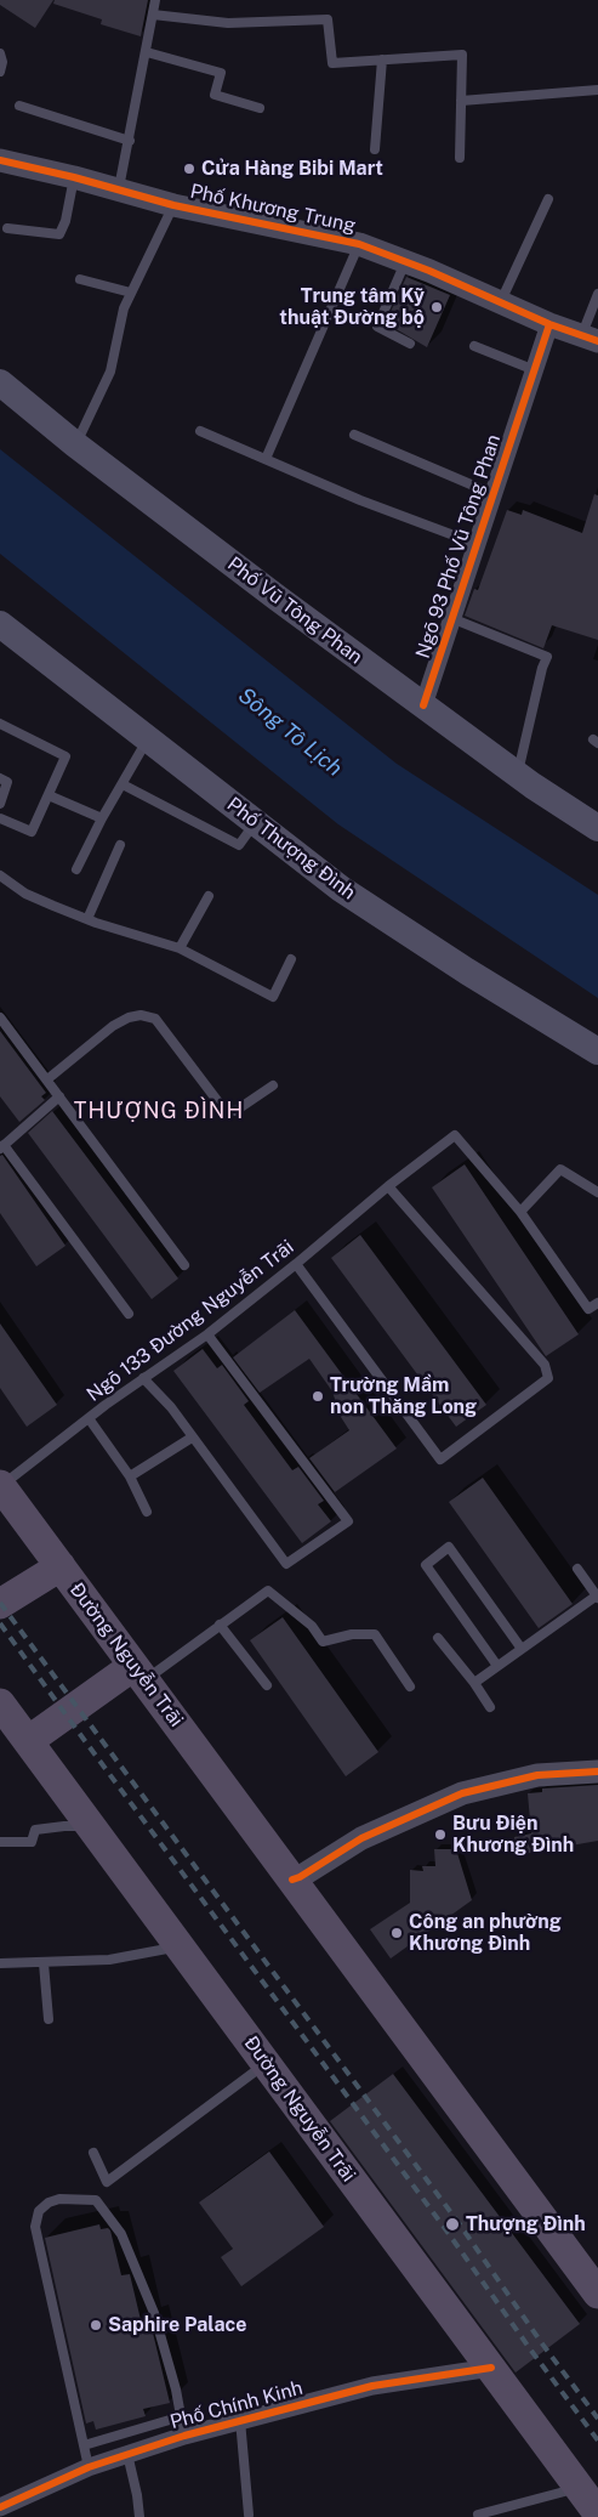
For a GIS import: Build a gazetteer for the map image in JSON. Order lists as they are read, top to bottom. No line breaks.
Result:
{"streets":{"main road":["Phố Vũ Tông Phan","Phố Thượng Đình","Đường Nguyễn Trãi"],"street":["Phố Khương Trung","Ngõ 93 Phố Vũ Tông Phan","Phố Chính Kinh"],"lane":["Ngõ 133 Đường Nguyễn Trãi"]},"crossings":[["Phố Khương Trung","Ngõ 93 Phố Vũ Tông Phan"],["Ngõ 93 Phố Vũ Tông Phan","Phố Vũ Tông Phan"],["Ngõ 133 Đường Nguyễn Trãi","Đường Nguyễn Trãi"],["Đường Nguyễn Trãi","Phố Chính Kinh"]],"districts":["THƯỢNG ĐÌNH"],"water":["Sông Tô Lịch"],"places":["Cửa Hàng Bibi Mart","Trung tâm Kỹ thuật Đường bộ","Trường Mầm non Thăng Long","Bưu Điện Khương Đình","Công an phường Khương Đình","Thượng Đình","Saphire Palace"]}
